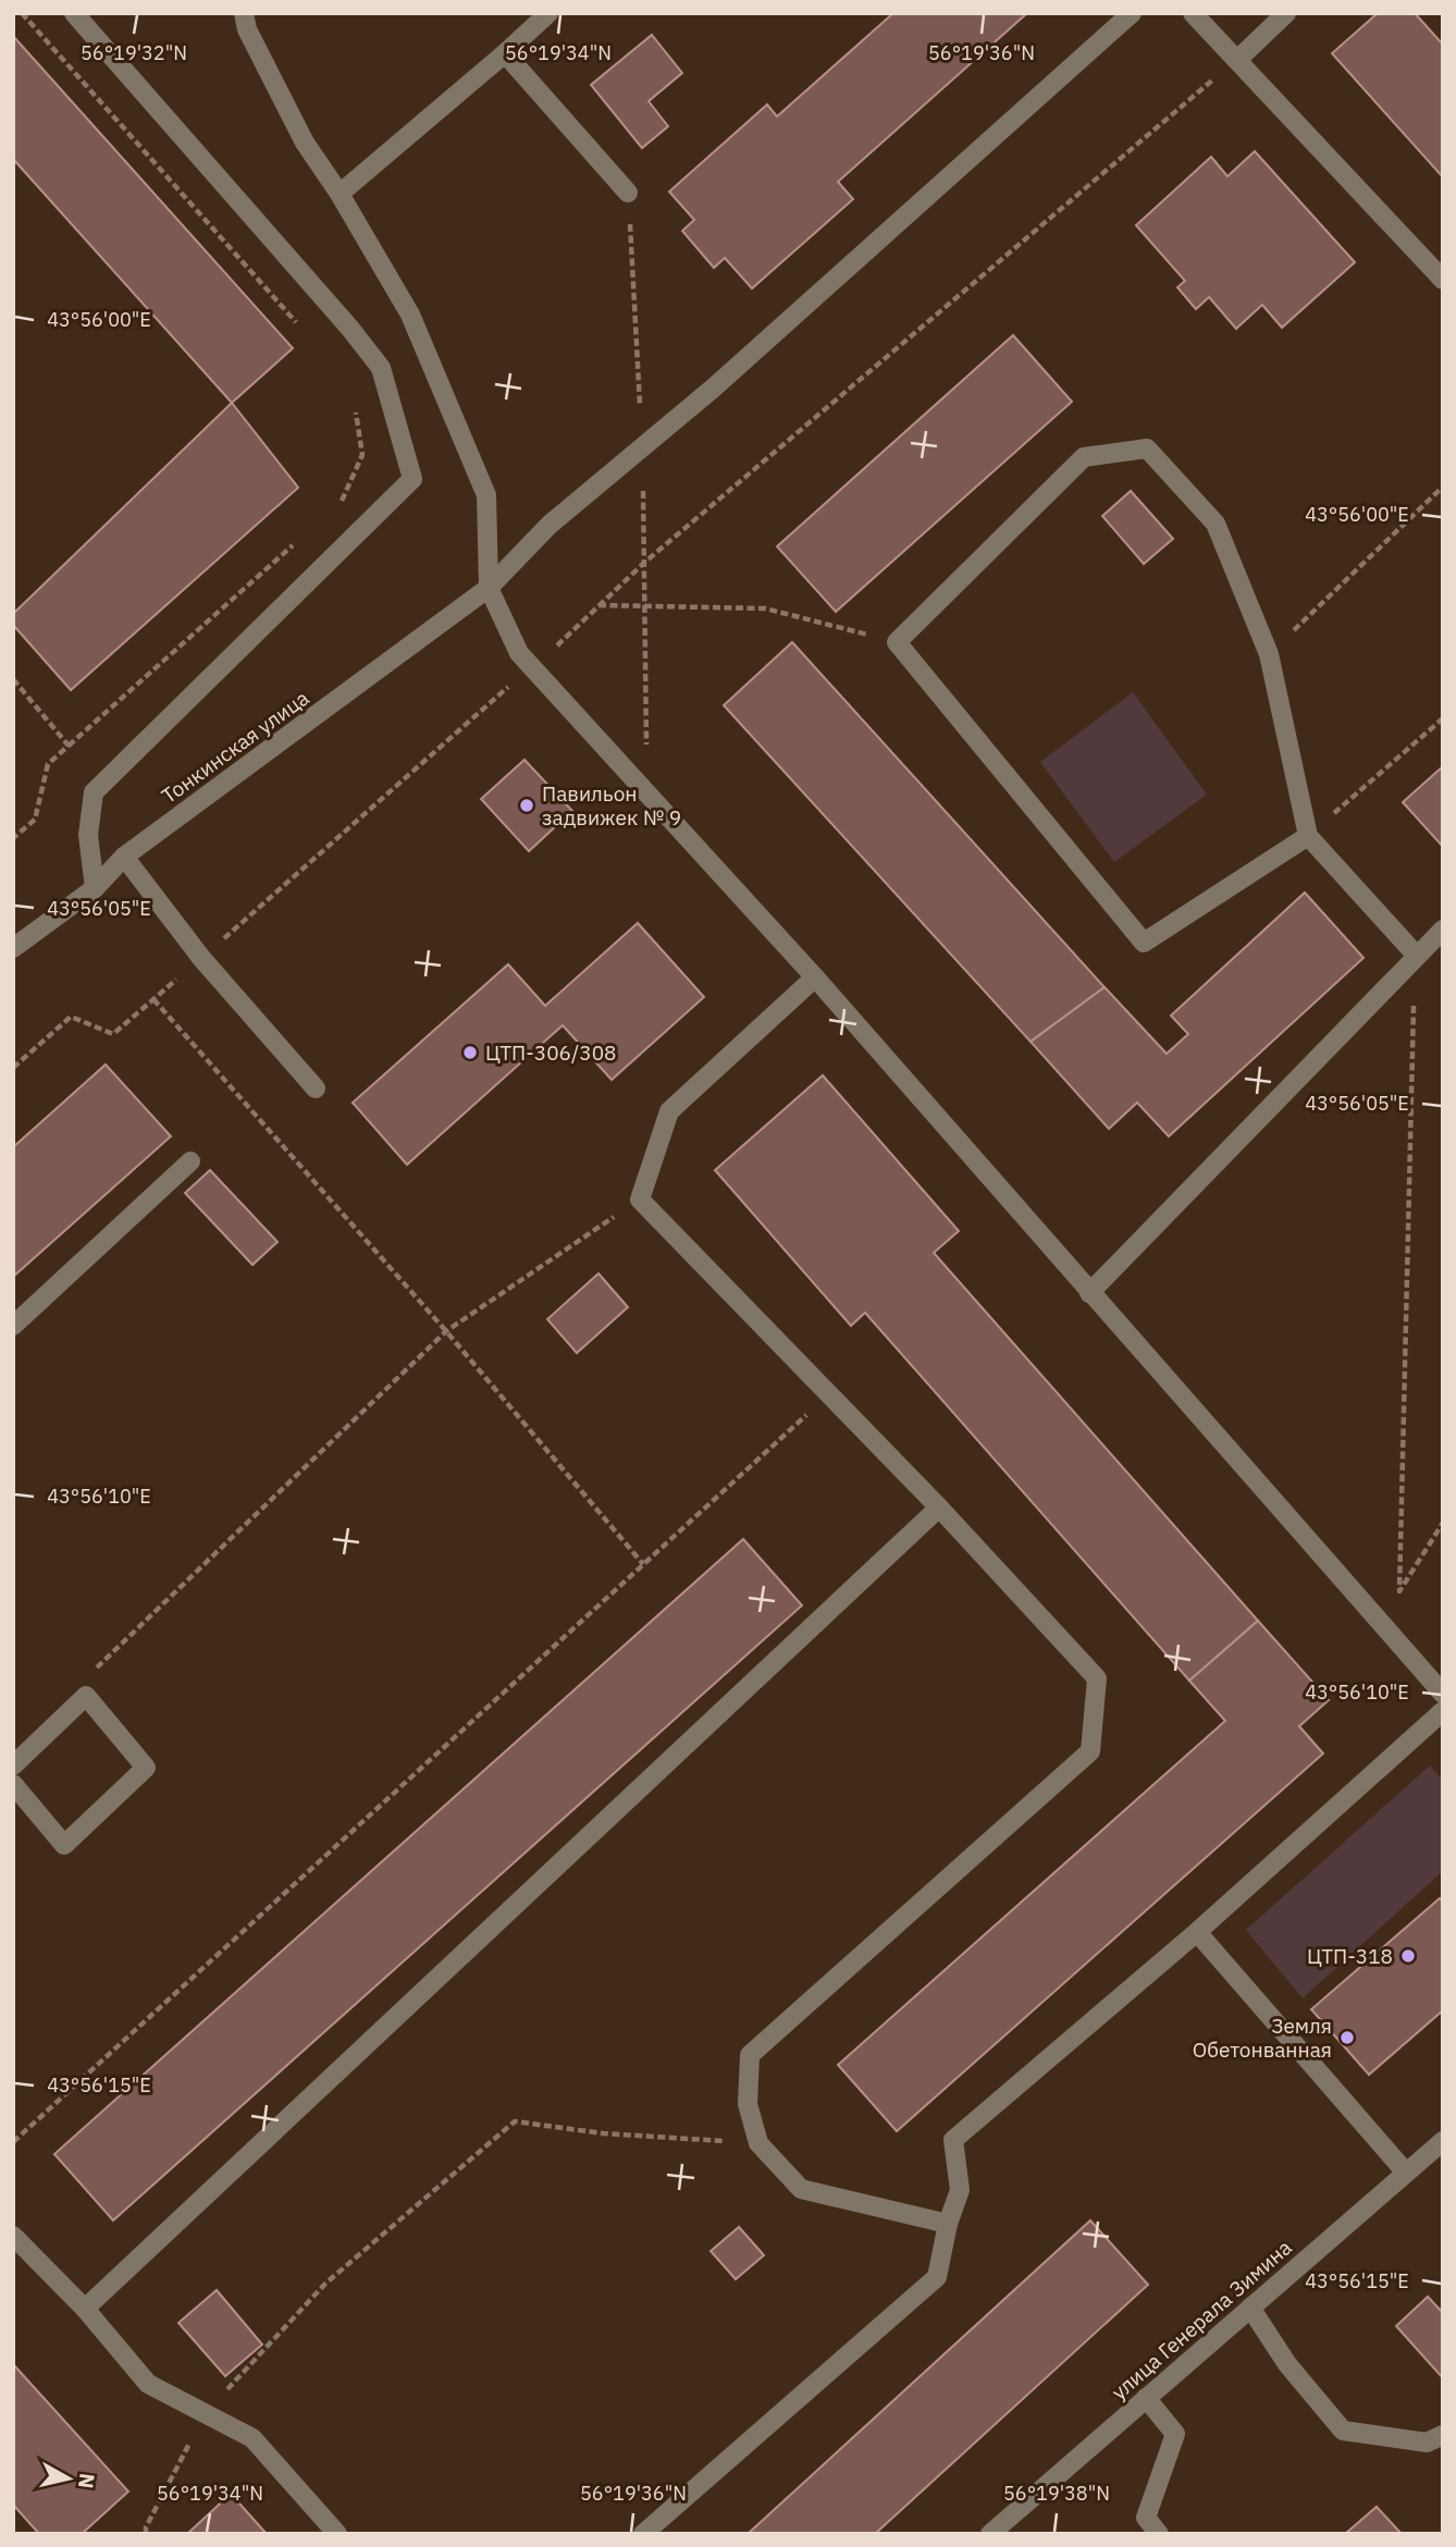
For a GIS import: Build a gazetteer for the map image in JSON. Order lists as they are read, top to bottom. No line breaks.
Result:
{"streets":{"street":["Тонкинская улица","улица Генерала Зимина"]},"places":["Павильон задвижек № 9","ЦТП-306/308","ЦТП-318","Земля Обетонванная"],"north":"right","coordinates":["56°19'32\"N","56°19'34\"N","56°19'36\"N","43°56'00\"E","43°56'05\"E","43°56'10\"E","43°56'15\"E","56°19'38\"N"]}
